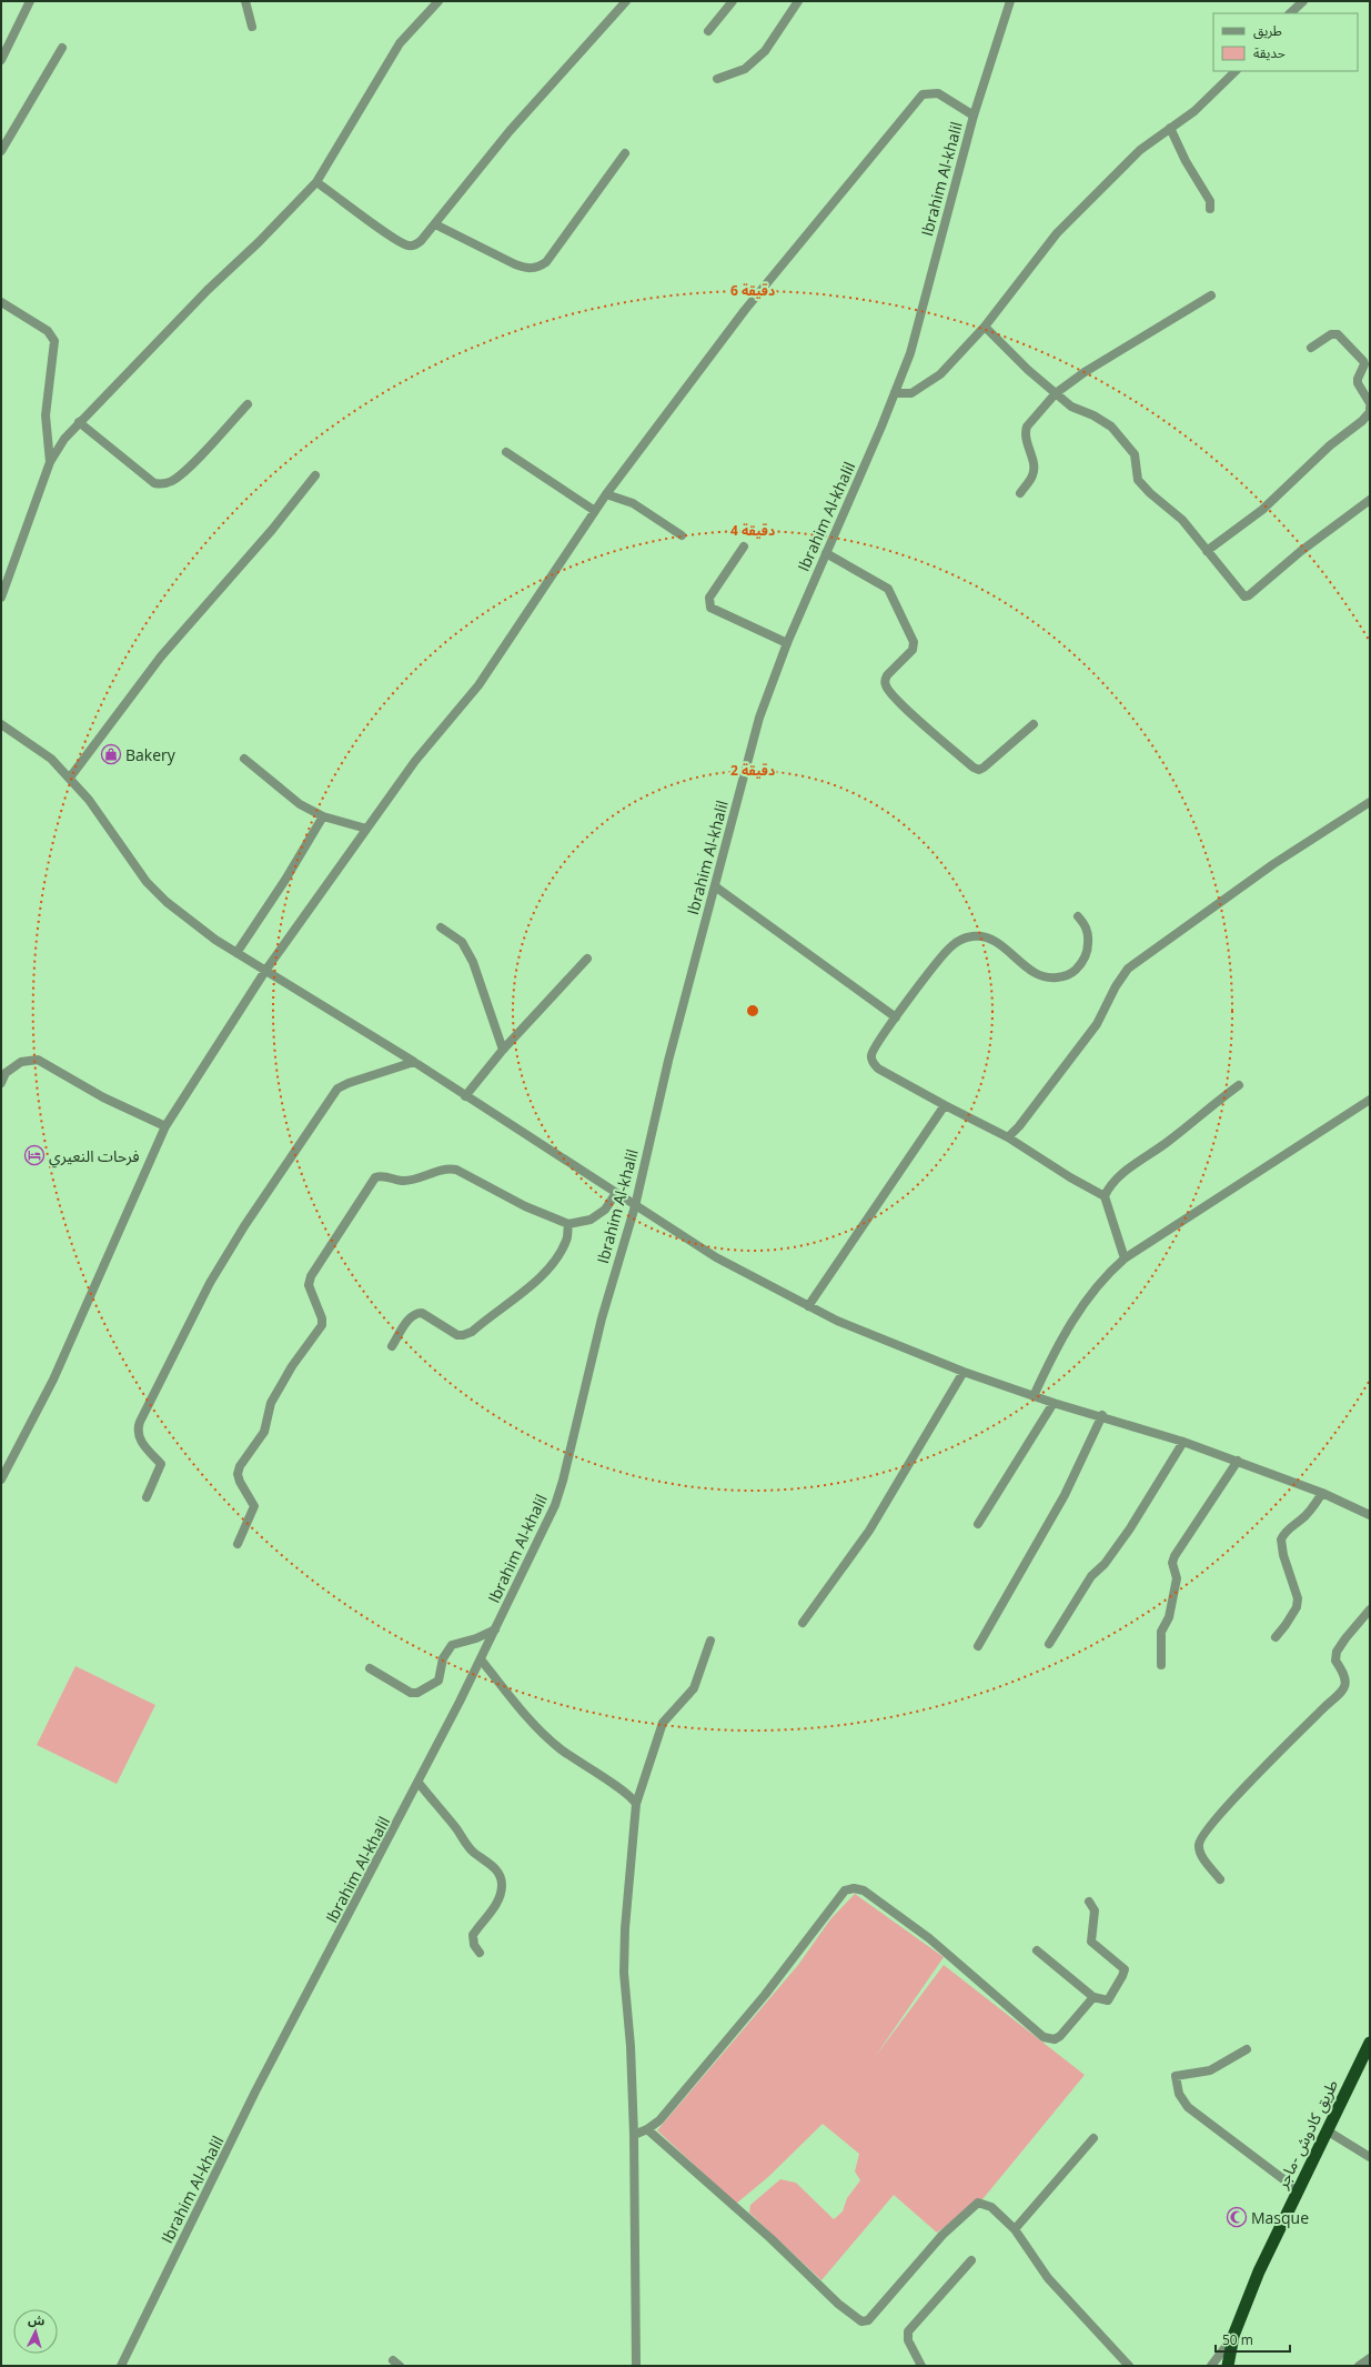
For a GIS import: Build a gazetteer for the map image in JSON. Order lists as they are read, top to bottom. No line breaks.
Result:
{"streets":{"highway":["طريق كادوش -ماجر"],"street":["Ibrahim Al-khalil"]},"places":{"shop":["Bakery"],"hotel":["فرحات النعيري"],"mosque":["Masque"]},"legend":["طريق","حديقة"],"scale_bar":"50 m","north":"top","rings":["6 دقيقة","4 دقيقة","2 دقيقة"]}
